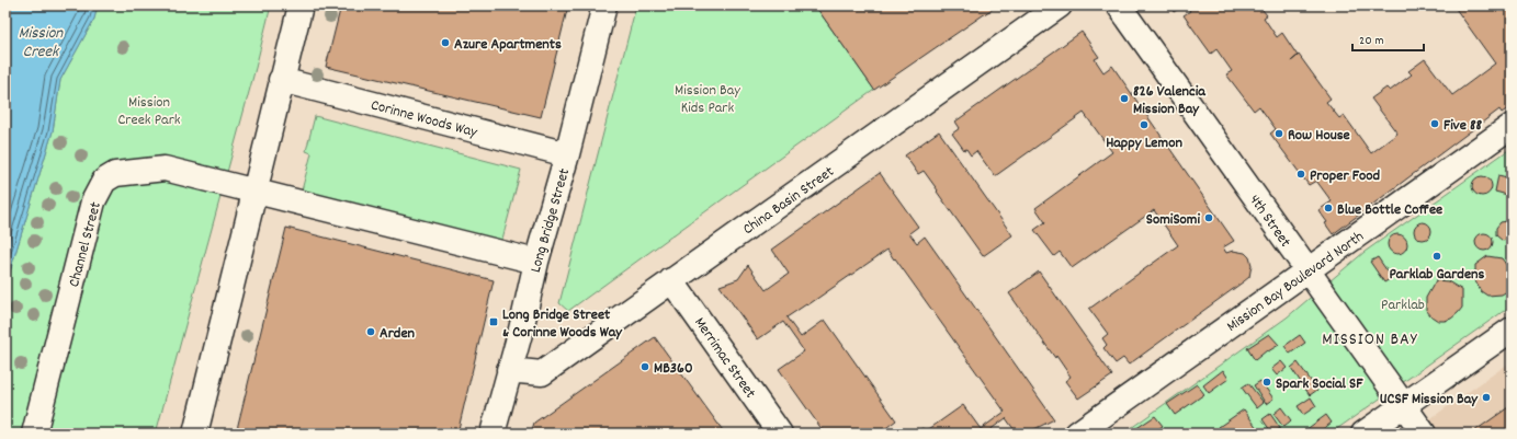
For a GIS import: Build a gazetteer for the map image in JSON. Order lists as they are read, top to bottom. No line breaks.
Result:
{"streets":{"street":["Corinne Woods Way","China Basin Street","Long Bridge Street","4th Street","Channel Street","Mission Bay Boulevard North","Merrimac Street"]},"crossings":[["Corinne Woods Way","Long Bridge Street"],["China Basin Street","Long Bridge Street"],["China Basin Street","Merrimac Street"],["4th Street","Mission Bay Boulevard North"]],"districts":["MISSION BAY"],"water":["Mission Creek"],"parks":["Mission Bay Kids Park","Mission Creek Park","Parklab"],"places":{"other":["Azure Apartments","826 Valencia Mission Bay","Five 88","Happy Lemon","Row House","Proper Food","Blue Bottle Coffee","SomiSomi","Parklab Gardens","Arden","MB360","Spark Social SF","UCSF Mission Bay"],"transit":["Long Bridge Street & Corinne Woods Way"]},"scale_bar":"20 m"}
